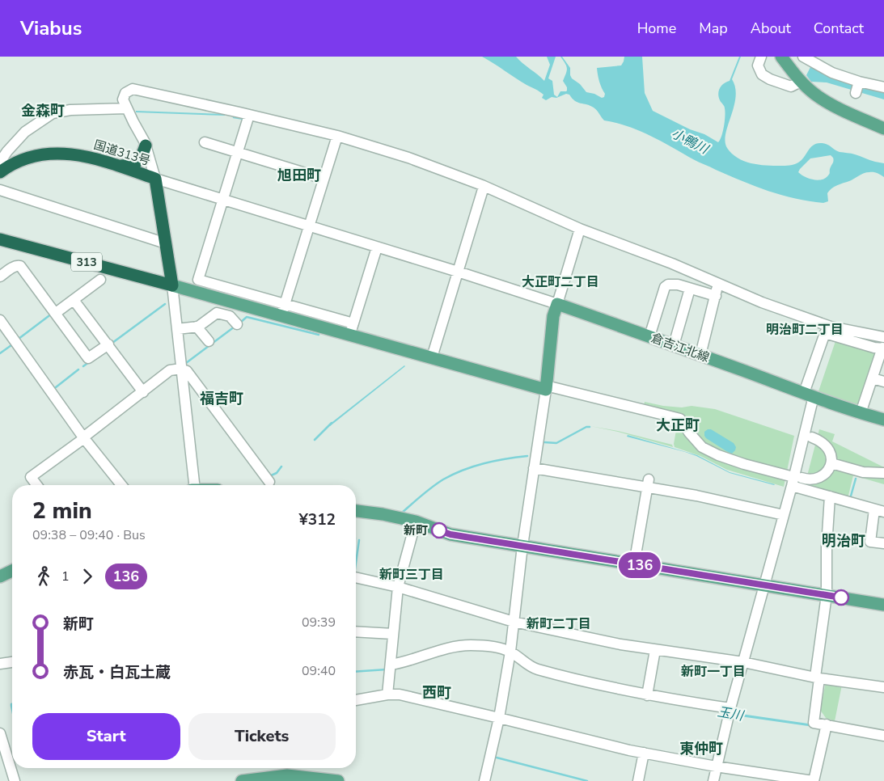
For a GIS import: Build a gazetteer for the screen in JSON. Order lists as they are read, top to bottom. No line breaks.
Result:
{"streets":{"highway":["国道313号","313"],"main road":["倉吉江北線"]},"crossings":[["国道313号","313"]],"districts":["金森町","旭田町","大正町二丁目","明治町二丁目","福吉町","大正町","明治町","新町三丁目","新町二丁目","新町一丁目","西町","東仲町"],"water":["小鴨川","玉川"],"places":["新町"],"lines":["bus line 136"],"page":{"header":"Viabus","nav":["Home","Map","About","Contact"],"on_map":"136","heading":["2 min","09:38 – 09:40 · Bus","¥312"],"legs":["1","136"],"list":[{"name":"新町","value":"09:39"},{"name":"赤瓦・白瓦土蔵","value":"09:40"}],"buttons":["Start","Tickets"]}}
